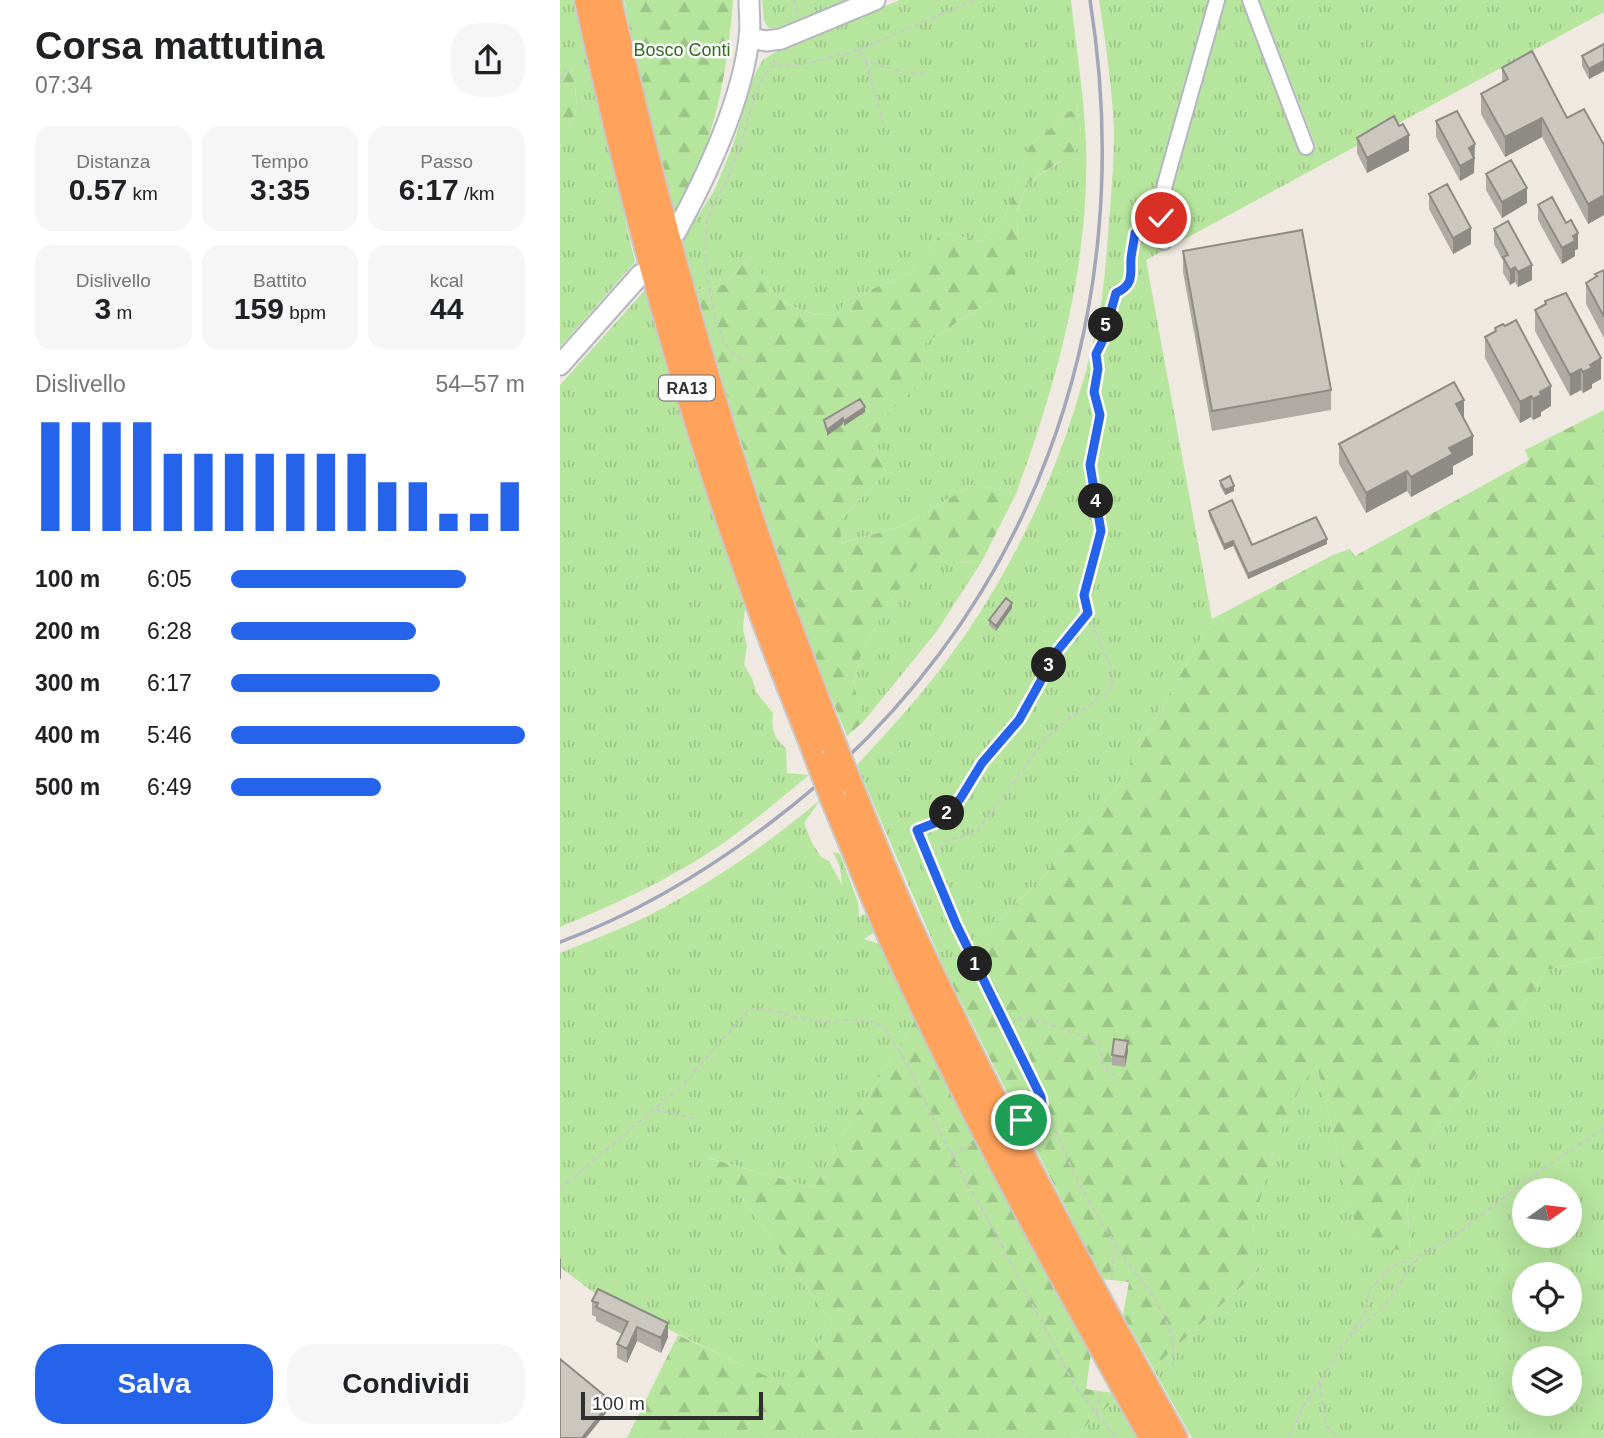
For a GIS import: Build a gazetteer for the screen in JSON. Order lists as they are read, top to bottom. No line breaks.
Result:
{"streets":{"highway":["RA13"]},"parks":["Bosco Conti"],"scale_bar":"100 m","north":"right","page":{"heading":["Corsa mattutina","07:34"],"stats":[["Distanza","0.57 km"],["Tempo","3:35"],["Passo","6:17 /km"],["Dislivello","3 m"],["Battito","159 bpm"],["kcal","44"]],"pins":["5","4","3","2","1"],"chart":["Dislivello","54–57 m"],"list":[{"name":"100 m","note":"6:05"},{"name":"200 m","note":"6:28"},{"name":"300 m","note":"6:17"},{"name":"400 m","note":"5:46"},{"name":"500 m","note":"6:49"}],"buttons":["Salva","Condividi"],"scale":"100 m"}}
